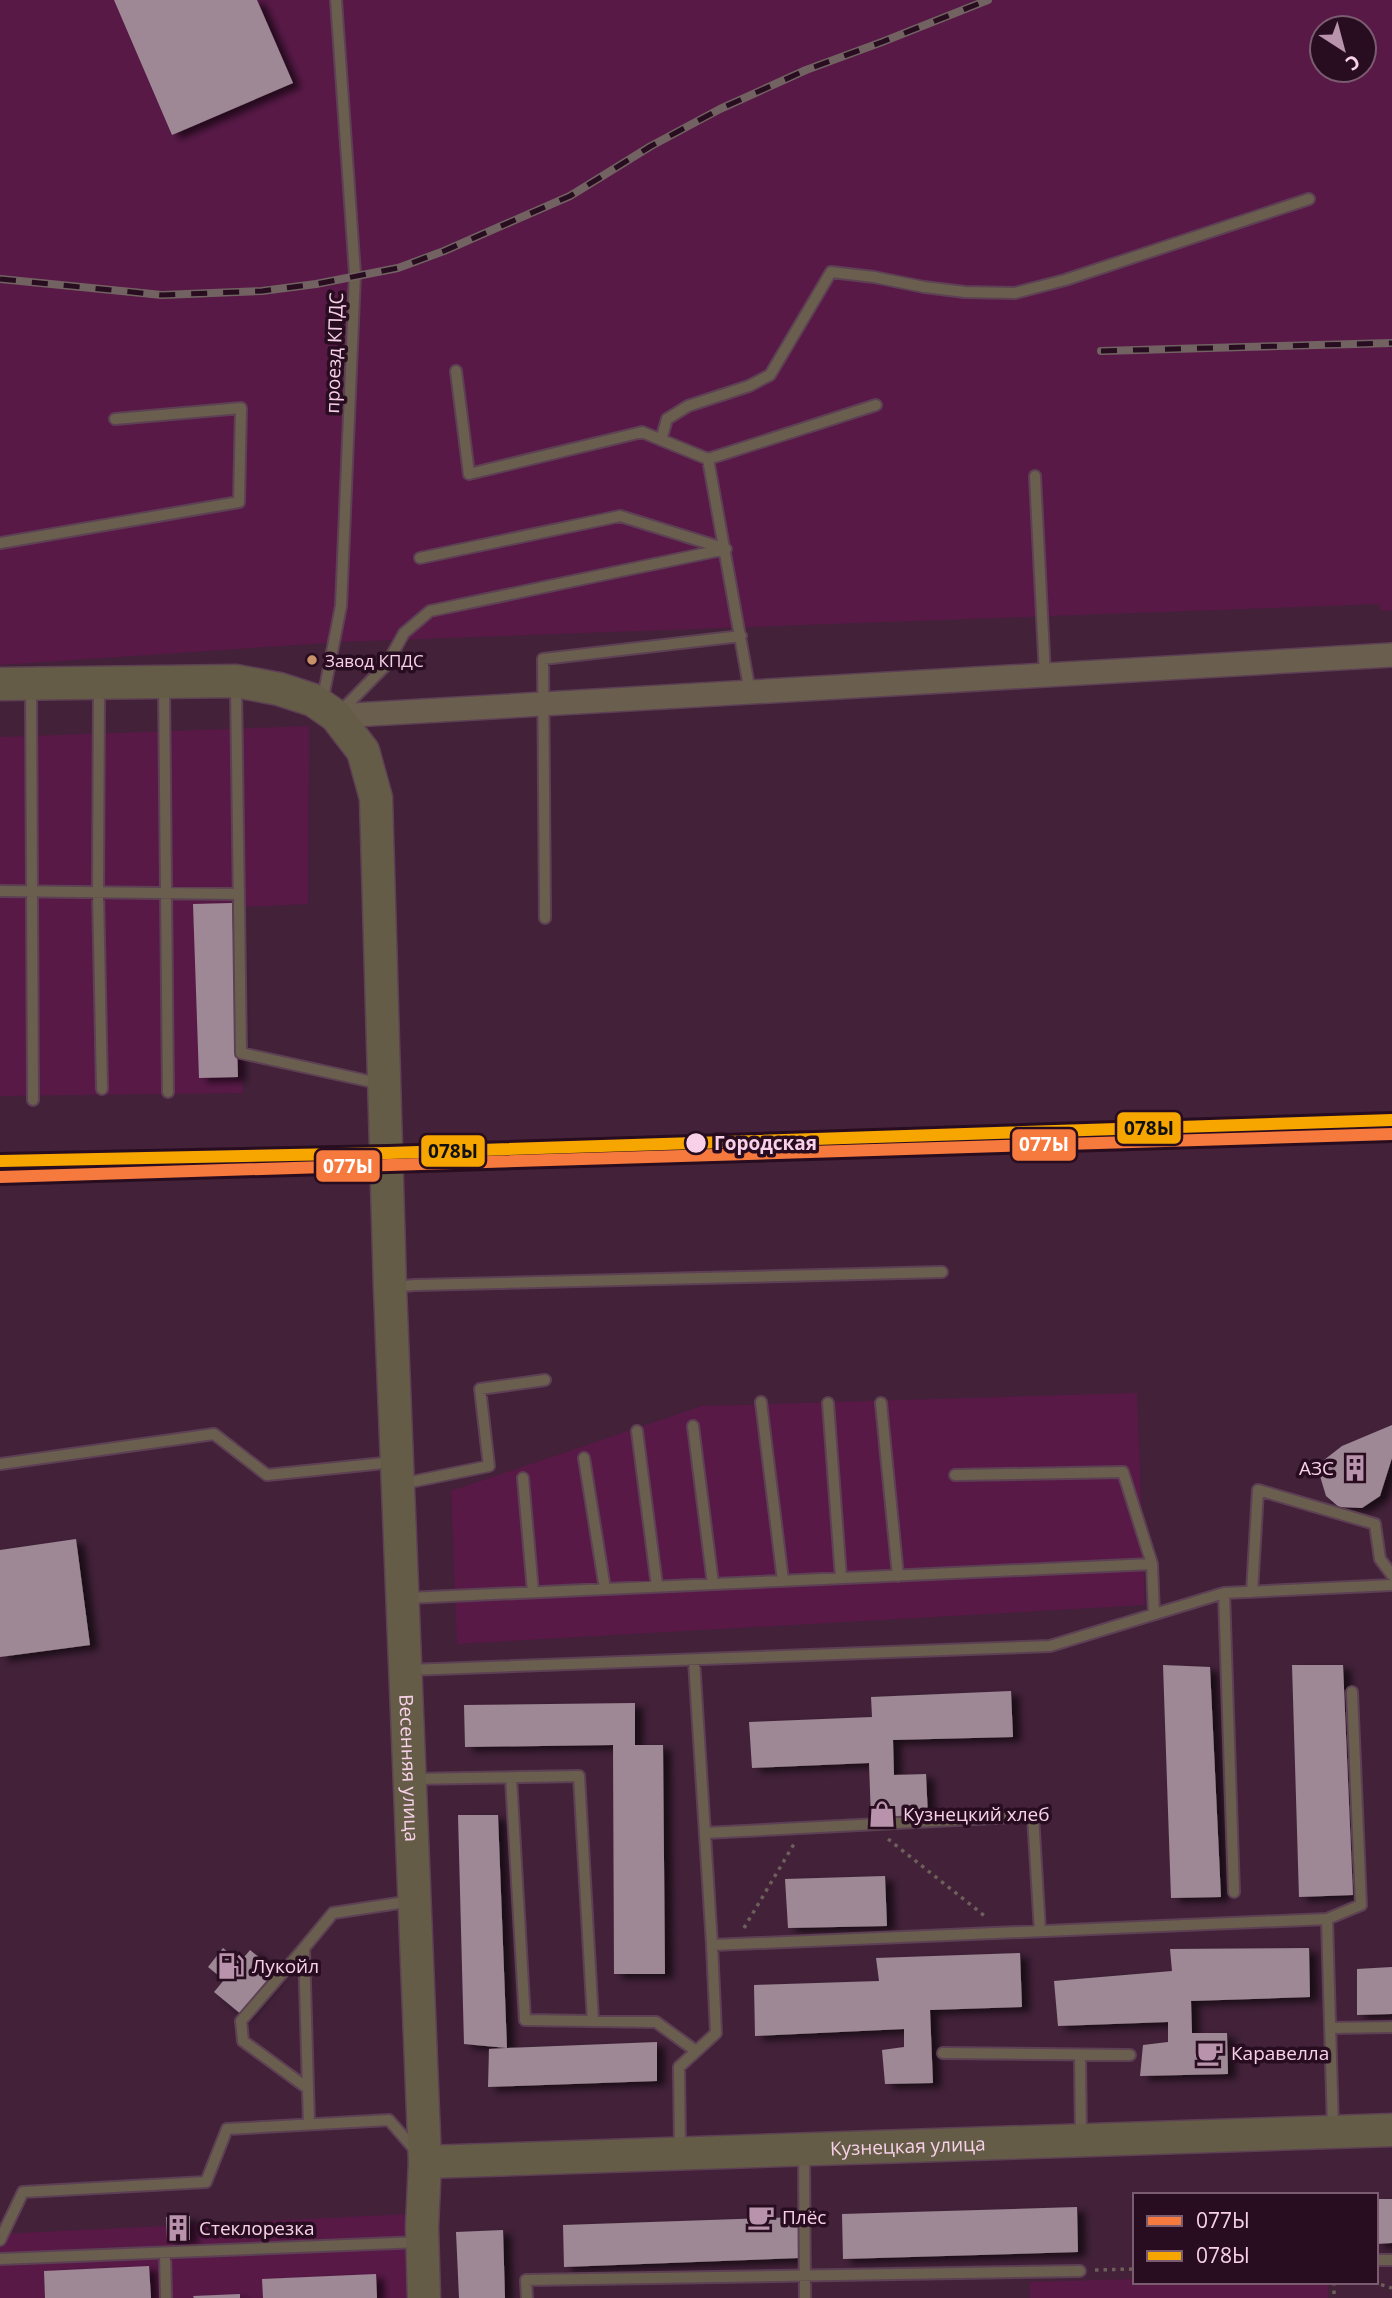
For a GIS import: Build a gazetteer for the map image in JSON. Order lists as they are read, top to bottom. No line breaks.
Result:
{"streets":{"street":["Весенняя улица","Кузнецкая улица"],"lane":["проезд КПДС"]},"crossings":[["проезд КПДС","Весенняя улица"],["Весенняя улица","Кузнецкая улица"]],"places":{"other":["Завод КПДС","Городская"],"building":["АЗС","Стеклорезка"],"shop":["Кузнецкий хлеб"],"fuel station":["Лукойл"],"cafe":["Каравелла","Плёс"]},"lines":["transit line 078Ы","transit line 077Ы"],"legend":["077Ы","078Ы"],"north":"bottom right"}
